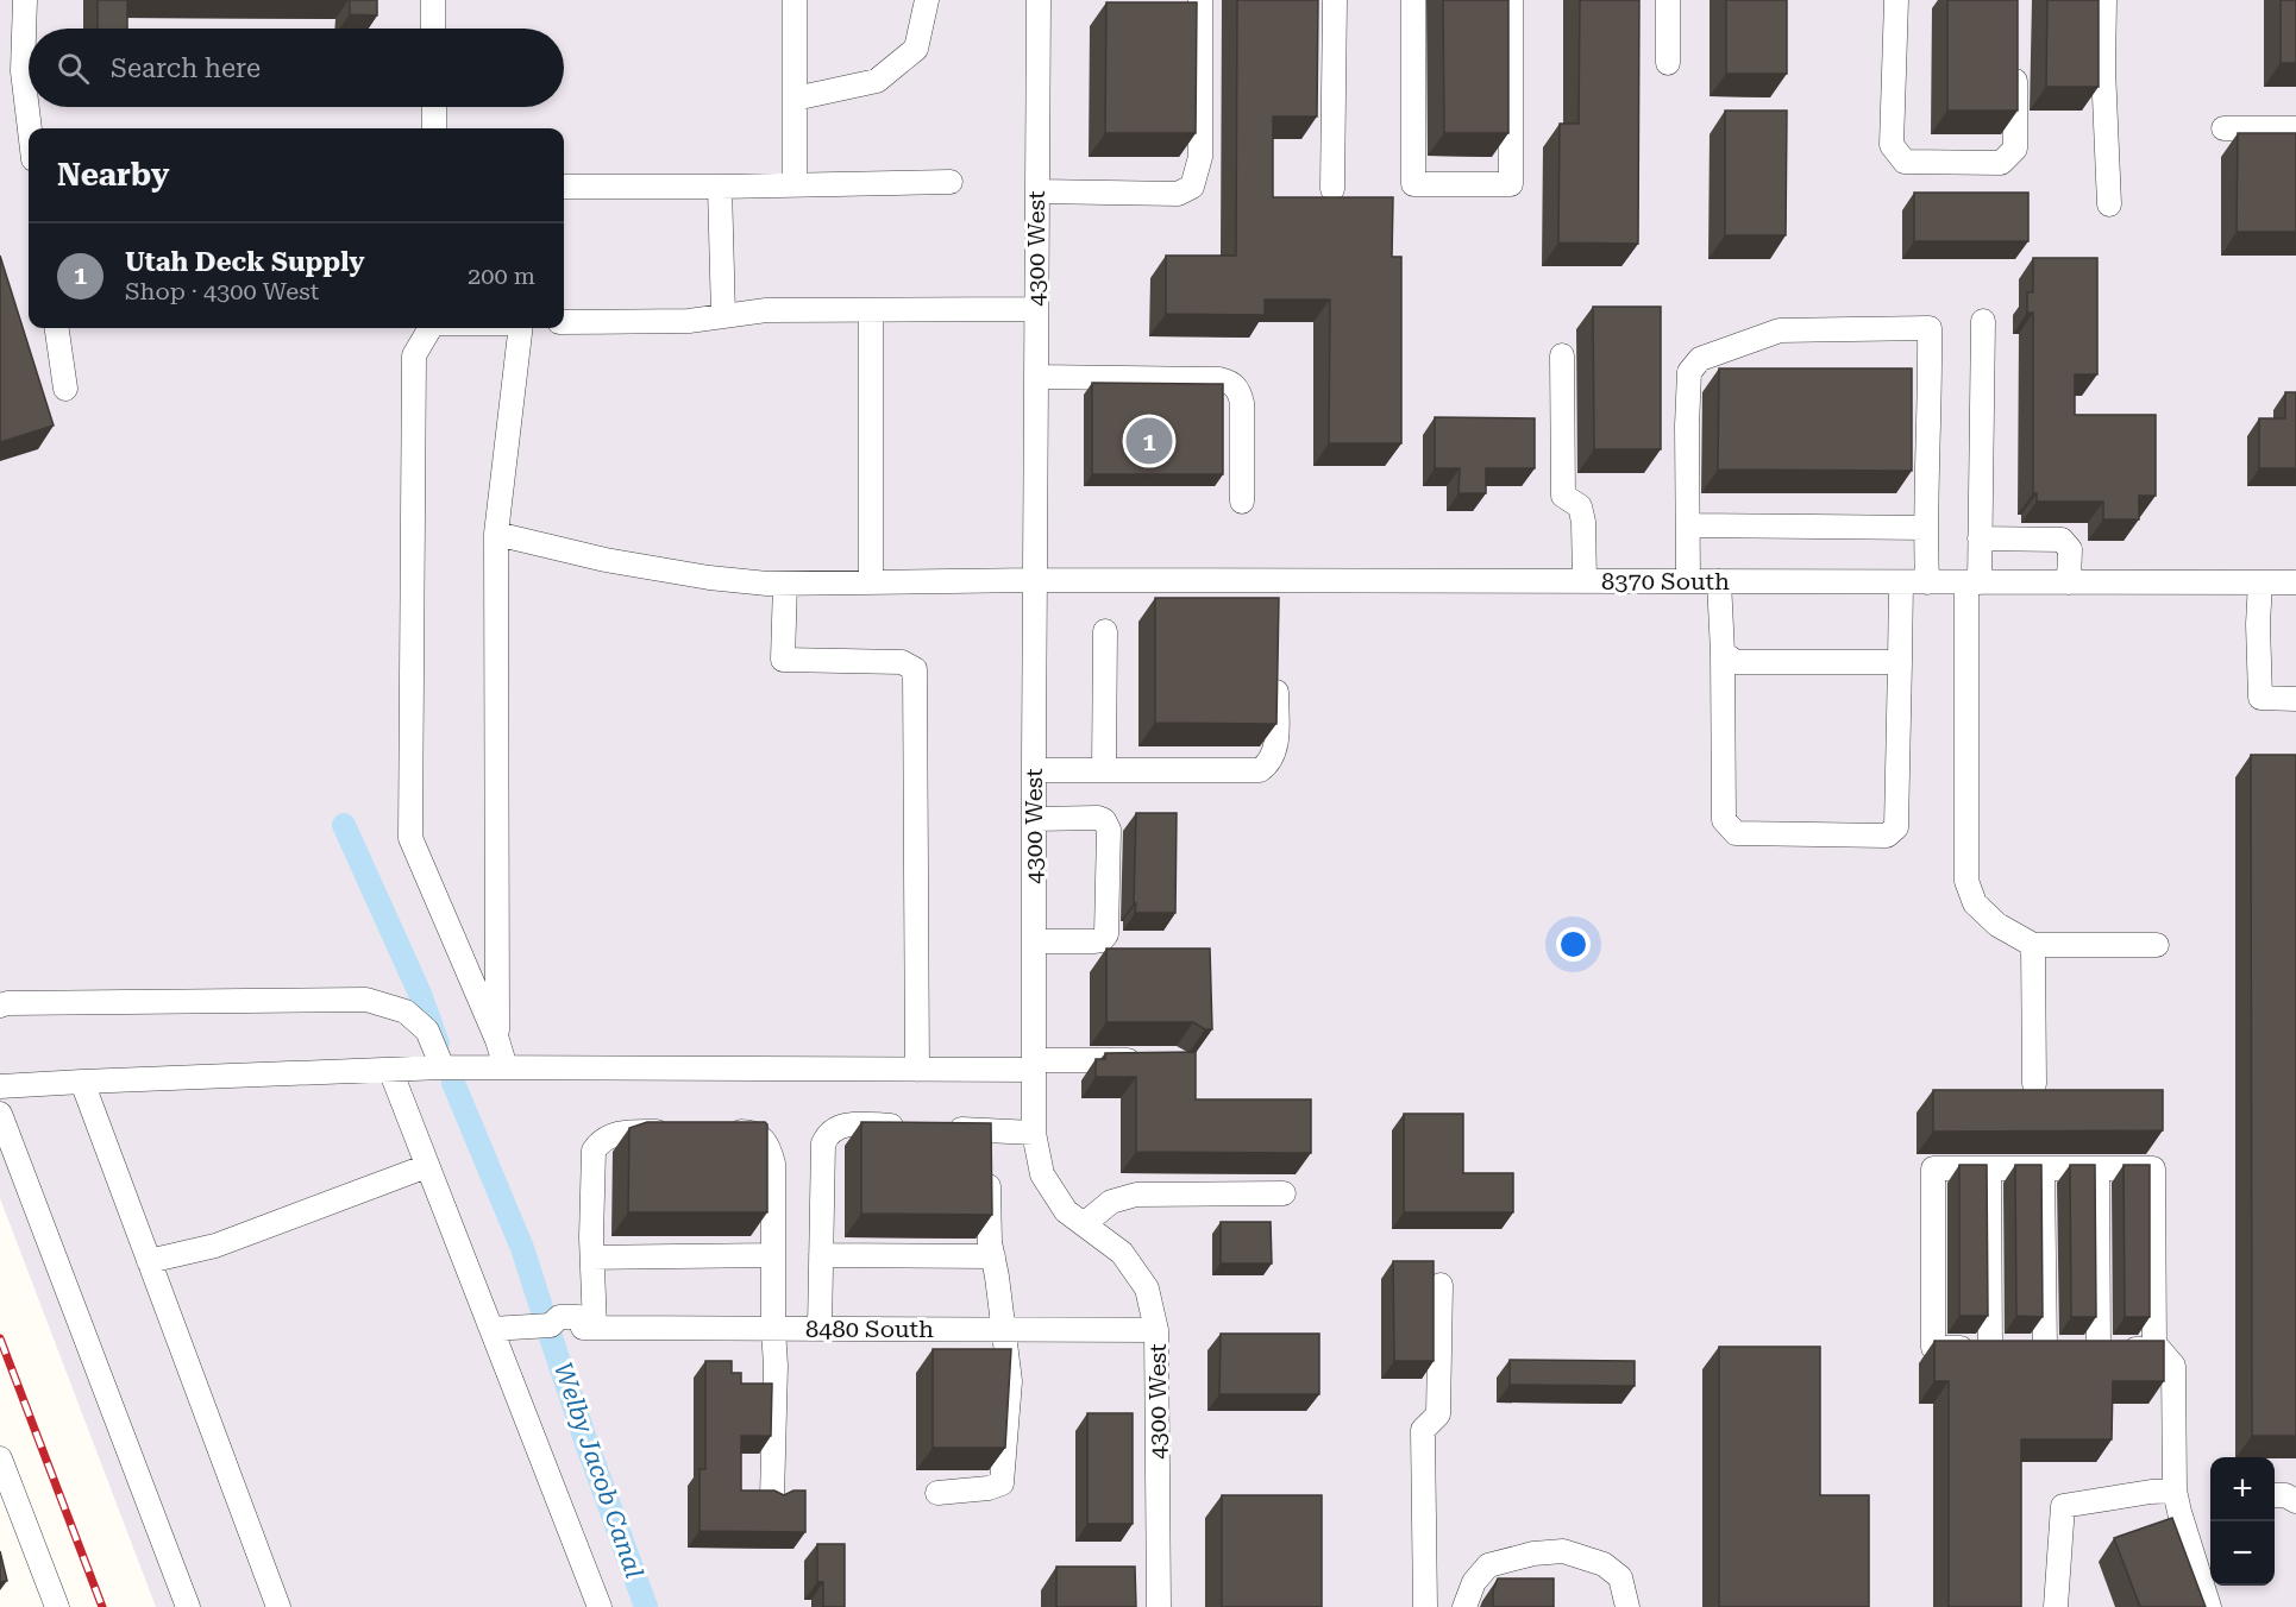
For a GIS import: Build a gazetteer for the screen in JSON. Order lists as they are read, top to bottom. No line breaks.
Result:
{"streets":{"street":["4300 West","8370 South","8480 South"]},"crossings":[["4300 West","8370 South"],["4300 West","8480 South"]],"water":["Welby Jacob Canal"],"page":{"search":"Search here","heading":"Nearby","list":[{"mark":"1","name":"Utah Deck Supply","note":"Shop · 4300 West","value":"200 m"}],"pins":"1","map_buttons":["+","−"]}}
